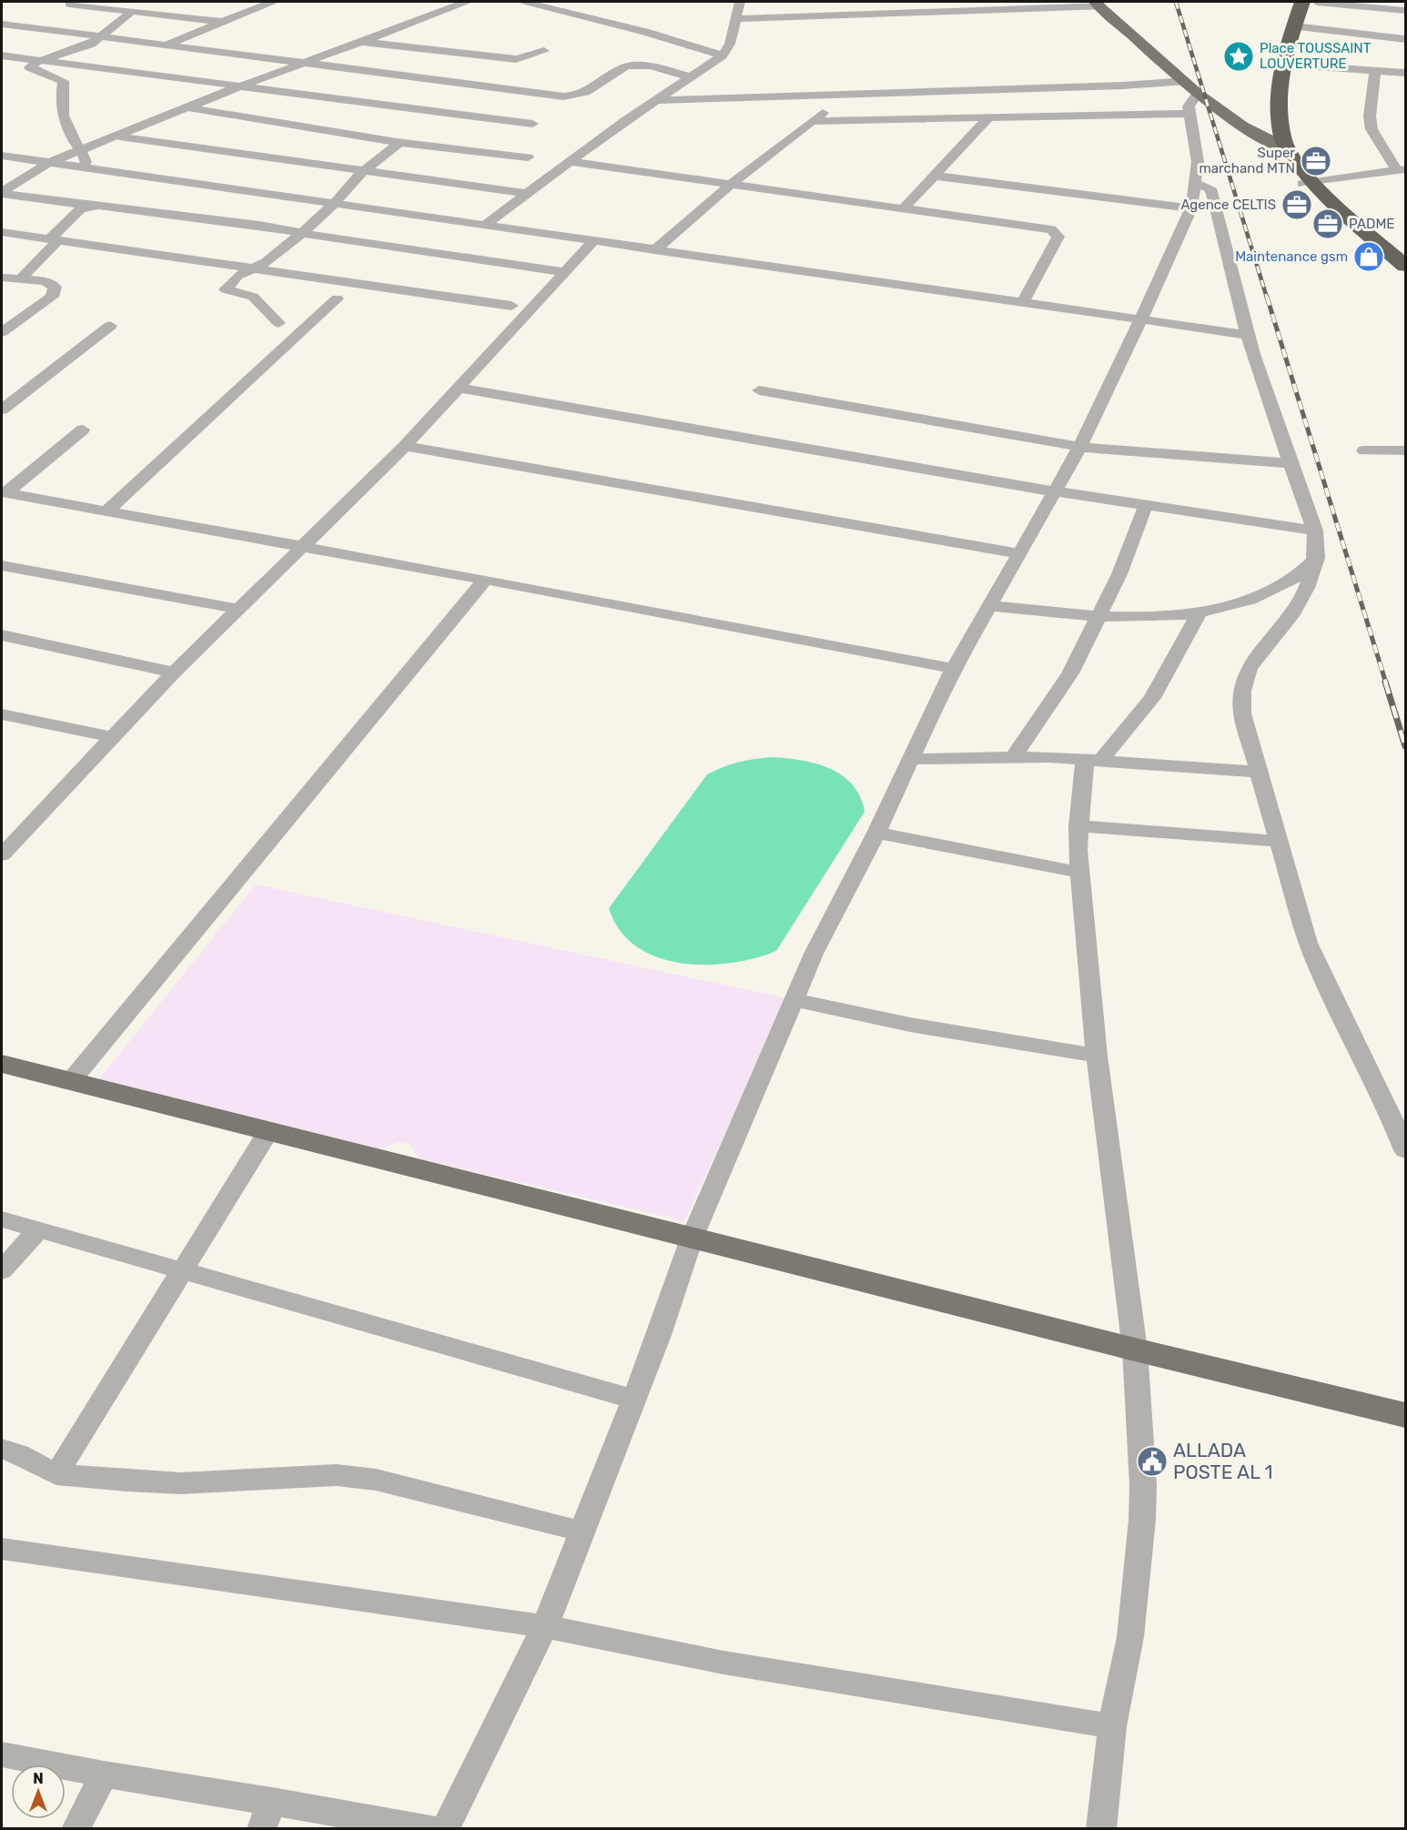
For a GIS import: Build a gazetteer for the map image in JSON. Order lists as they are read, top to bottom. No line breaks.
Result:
{"places":{"place":["Place TOUSSAINT LOUVERTURE"],"office":["Super marchand MTN","Agence CELTIS","PADME"],"shop":["Maintenance gsm"],"public building":["ALLADA POSTE AL 1"]},"north":"top"}
